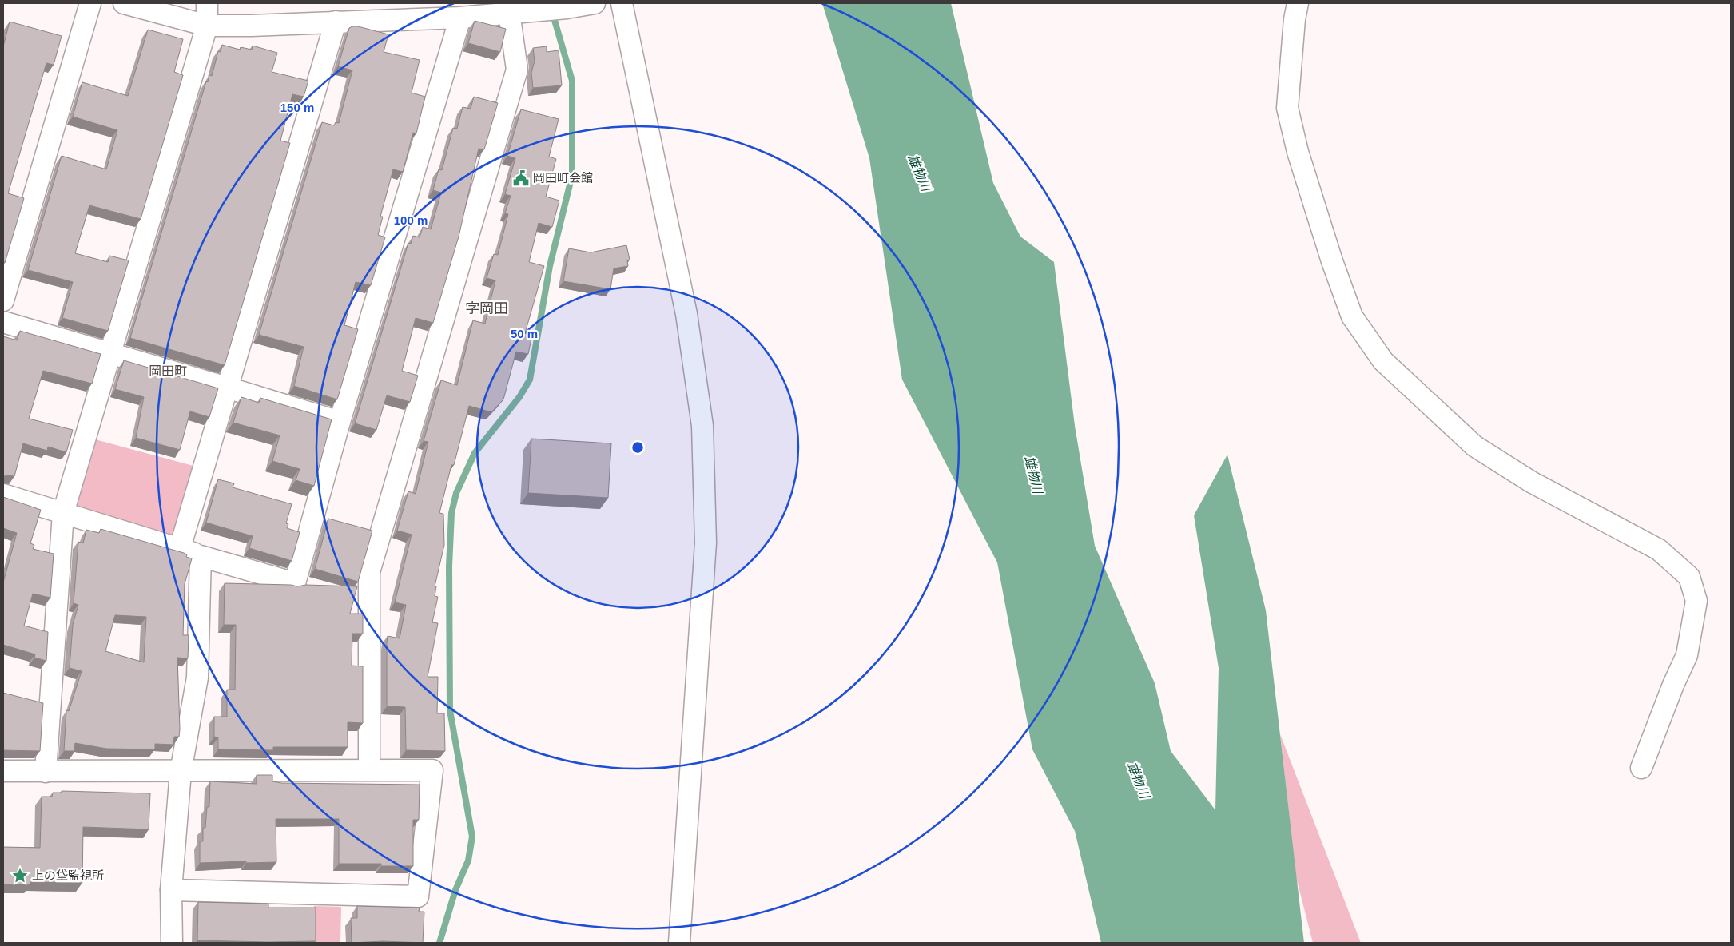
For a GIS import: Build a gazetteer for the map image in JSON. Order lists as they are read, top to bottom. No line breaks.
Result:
{"districts":["字岡田","岡田町"],"water":["雄物川"],"places":{"public building":["岡田町会館"],"place":["上の垈監視所"]},"rings":["150 m","100 m","50 m"]}
